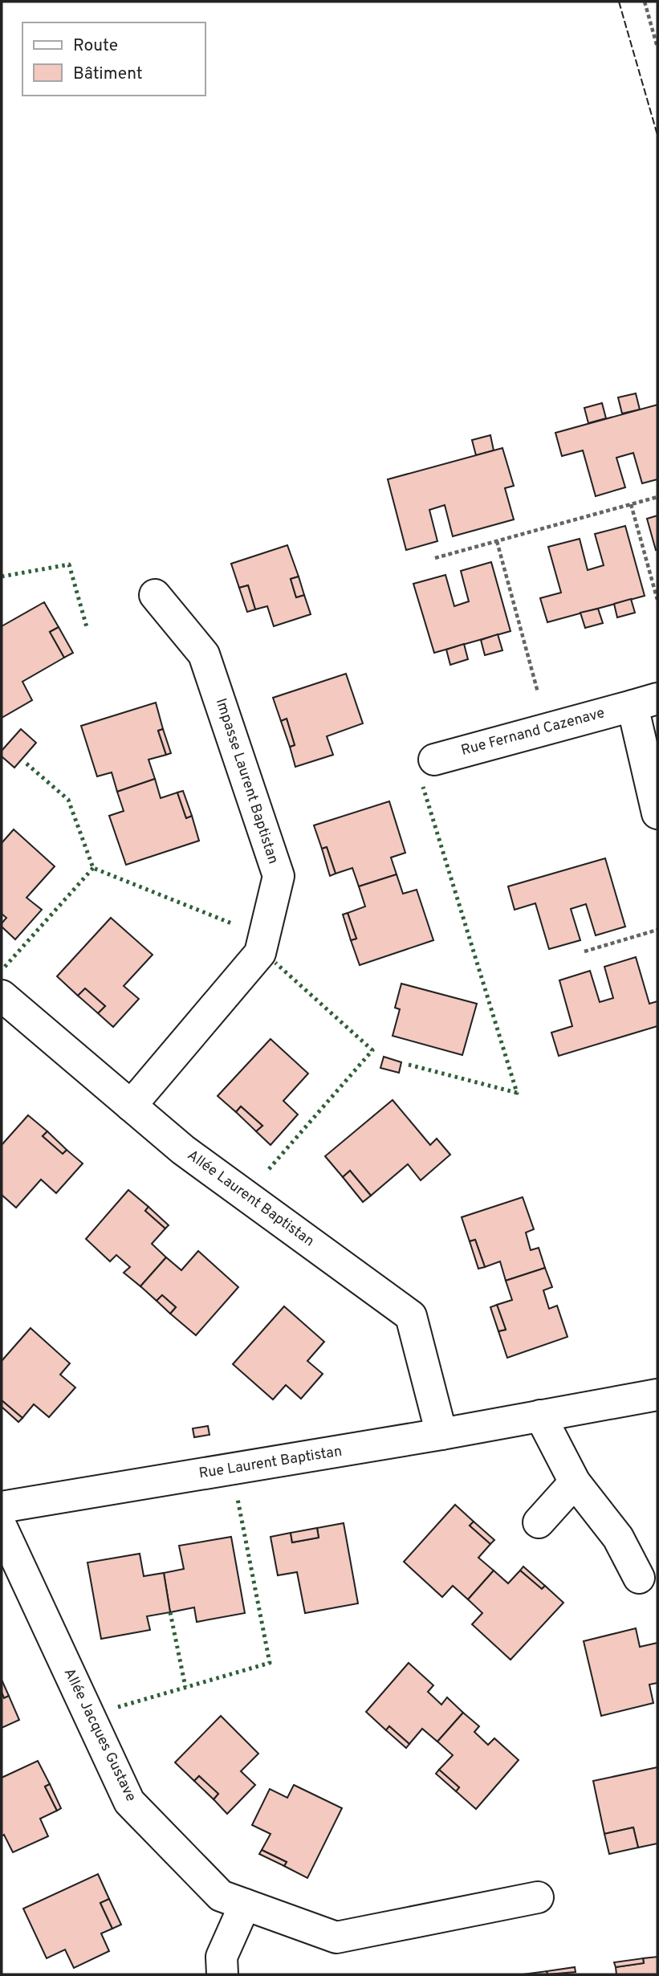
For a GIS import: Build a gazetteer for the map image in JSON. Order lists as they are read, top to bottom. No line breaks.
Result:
{"streets":{"street":["Rue Fernand Cazenave","Impasse Laurent Baptistan","Allée Laurent Baptistan","Rue Laurent Baptistan","Allée Jacques Gustave"]},"crossings":[["Impasse Laurent Baptistan","Allée Laurent Baptistan"],["Allée Laurent Baptistan","Rue Laurent Baptistan"]],"legend":["Route","Bâtiment"]}
